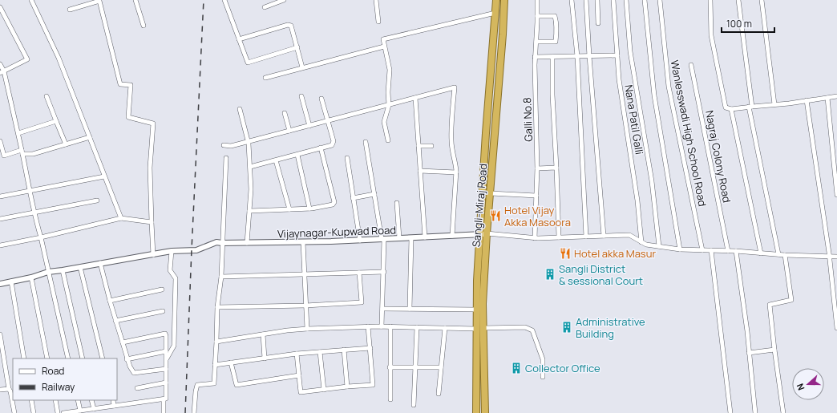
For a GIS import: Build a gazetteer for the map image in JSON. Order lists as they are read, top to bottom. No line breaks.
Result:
{"streets":{"highway":["Sangli-Miraj Road"],"street":["Galli No.8","Nana Patil Galli","Wanlesswadi High School Road","Nagraj Colony Road","Vijaynagar-Kupwad Road"]},"crossings":[["Sangli-Miraj Road","Vijaynagar-Kupwad Road"]],"places":{"restaurant":["Hotel Vijay Akka Masoora","Hotel akka Masur"],"building":["Sangli District & sessional Court","Administrative Building","Collector Office"]},"legend":["Road","Railway"],"scale_bar":"100 m","north":"left"}
